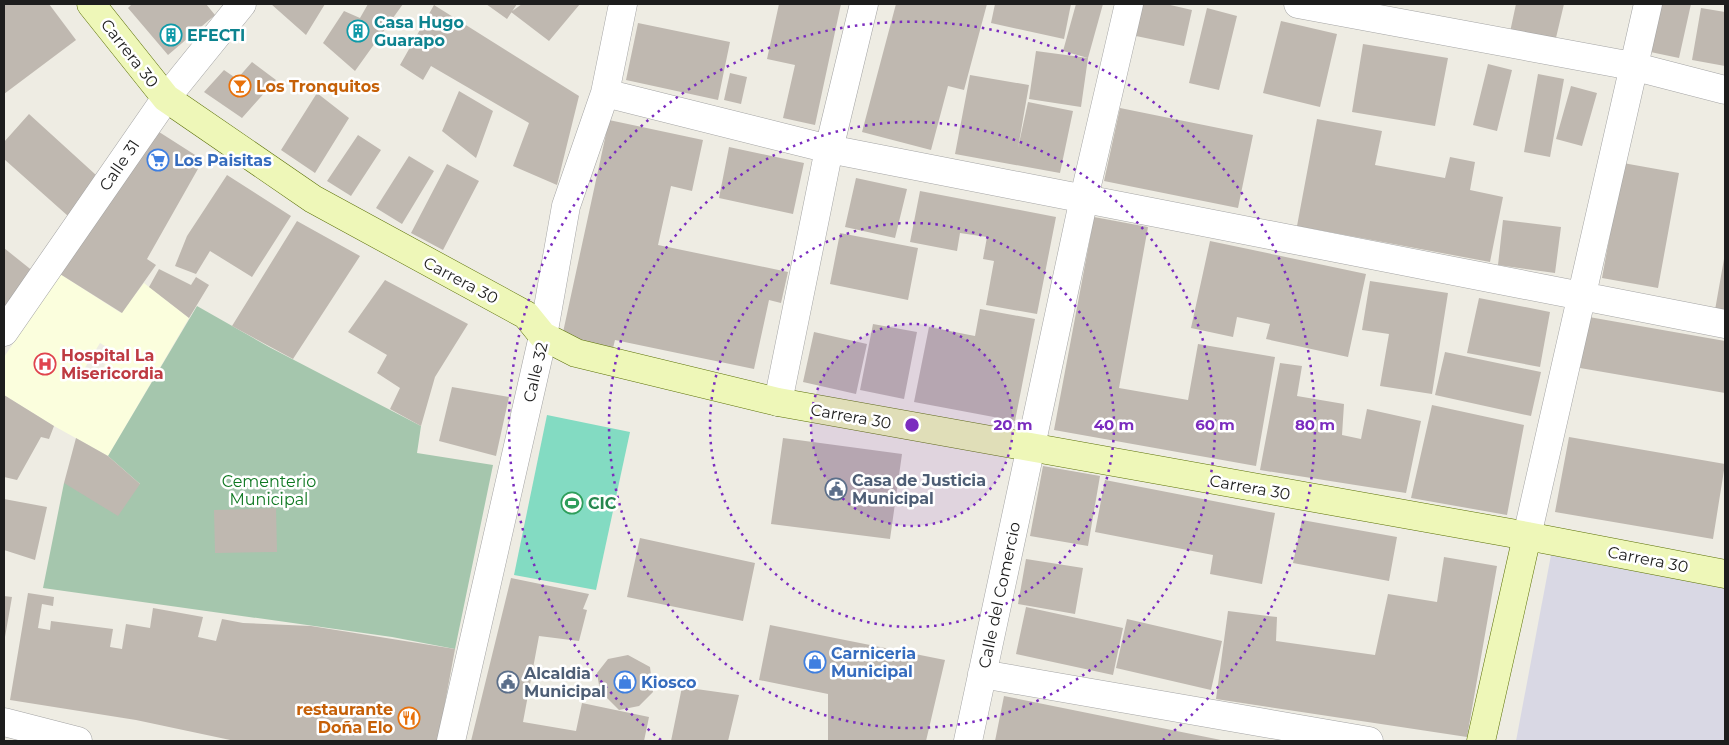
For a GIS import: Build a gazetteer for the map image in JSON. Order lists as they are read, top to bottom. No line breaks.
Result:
{"streets":{"main road":["Carrera 30"],"street":["Calle 31","Calle 32","Calle del Comercio"]},"crossings":[["Carrera 30","Calle 31"],["Carrera 30","Calle 32"],["Carrera 30","Calle del Comercio"]],"parks":["Cementerio Municipal"],"places":{"building":["Casa Hugo Guarapo","EFECTI"],"bar":["Los Tronquitos"],"supermarket":["Los Paisitas"],"hospital":["Hospital La Misericordia"],"public building":["Casa de Justicia Municipal","Alcaldia Municipal"],"sports":["CIC"],"shop":["Carniceria Municipal","Kiosco"],"restaurant":["restaurante Doña Elo"]},"rings":["20 m","40 m","60 m","80 m"]}
